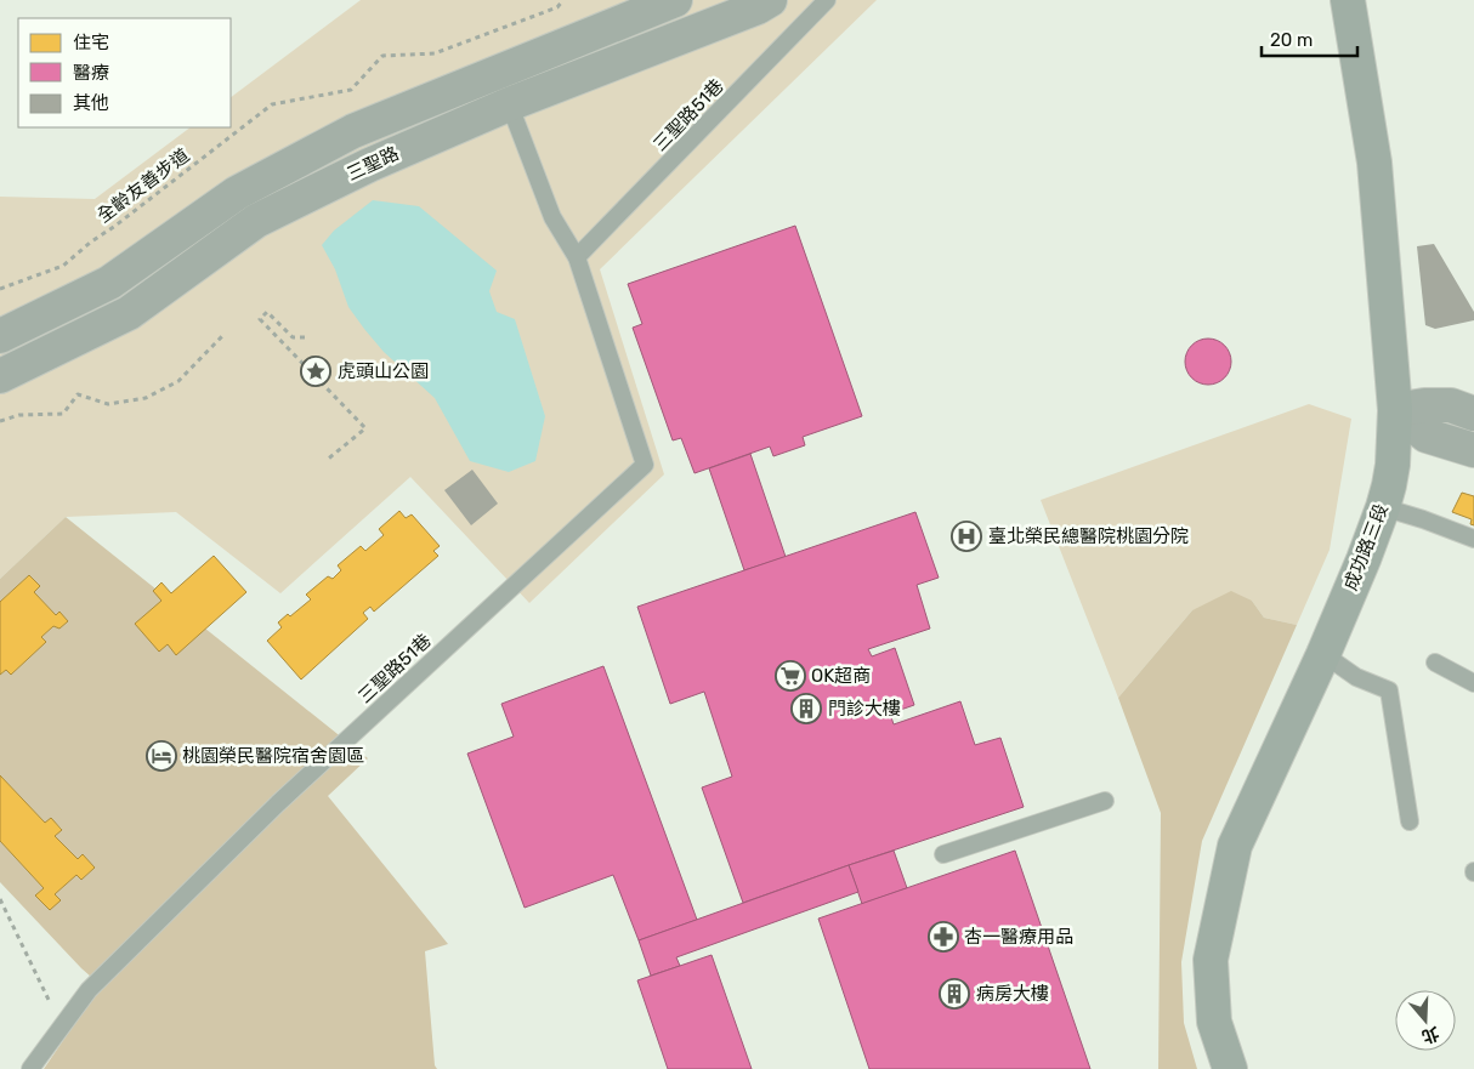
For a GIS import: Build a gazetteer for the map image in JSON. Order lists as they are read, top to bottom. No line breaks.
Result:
{"streets":{"street":["三聖路","成功路三段"],"lane":["三聖路51巷"],"path":["全齡友善步道"]},"crossings":[["三聖路51巷","三聖路"]],"places":{"place":["虎頭山公園"],"hospital":["臺北榮民總醫院桃園分院"],"supermarket":["OK超商"],"building":["門診大樓","病房大樓"],"hotel":["桃園榮民醫院宿舍園區"],"pharmacy":["杏一醫療用品"]},"legend":["住宅","醫療","其他"],"scale_bar":"20 m","north":"bottom"}
